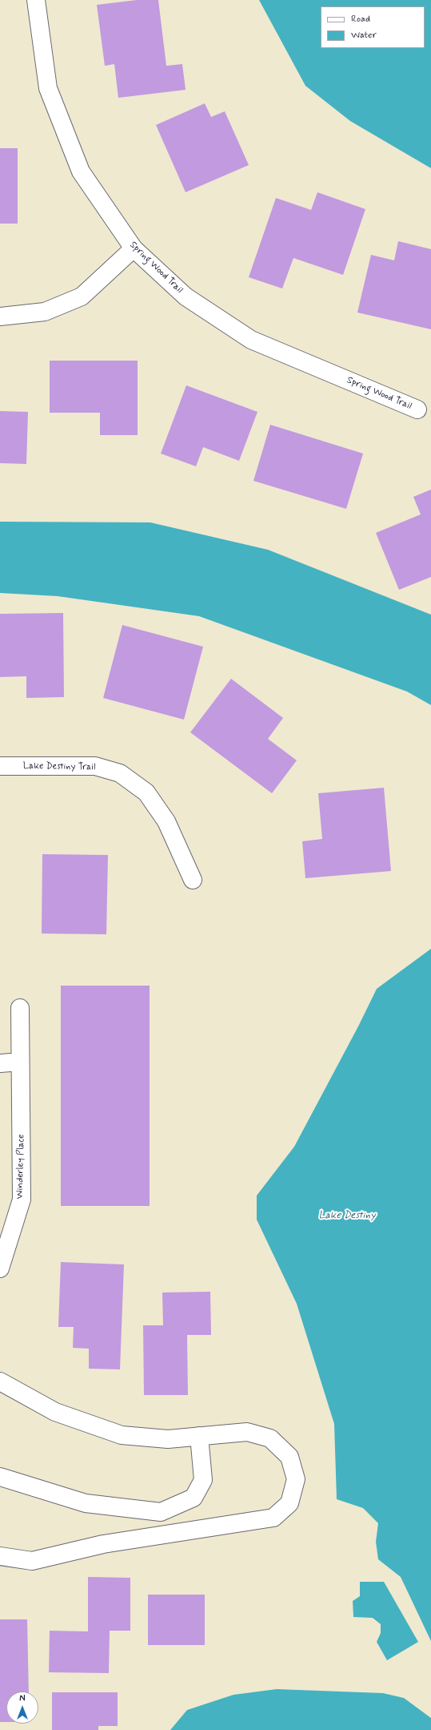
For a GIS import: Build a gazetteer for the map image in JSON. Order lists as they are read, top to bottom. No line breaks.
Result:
{"streets":{"street":["Spring Wood Trail","Lake Destiny Trail","Winderley Place"]},"water":["Lake Destiny"],"legend":["Road","Water"],"north":"top"}
